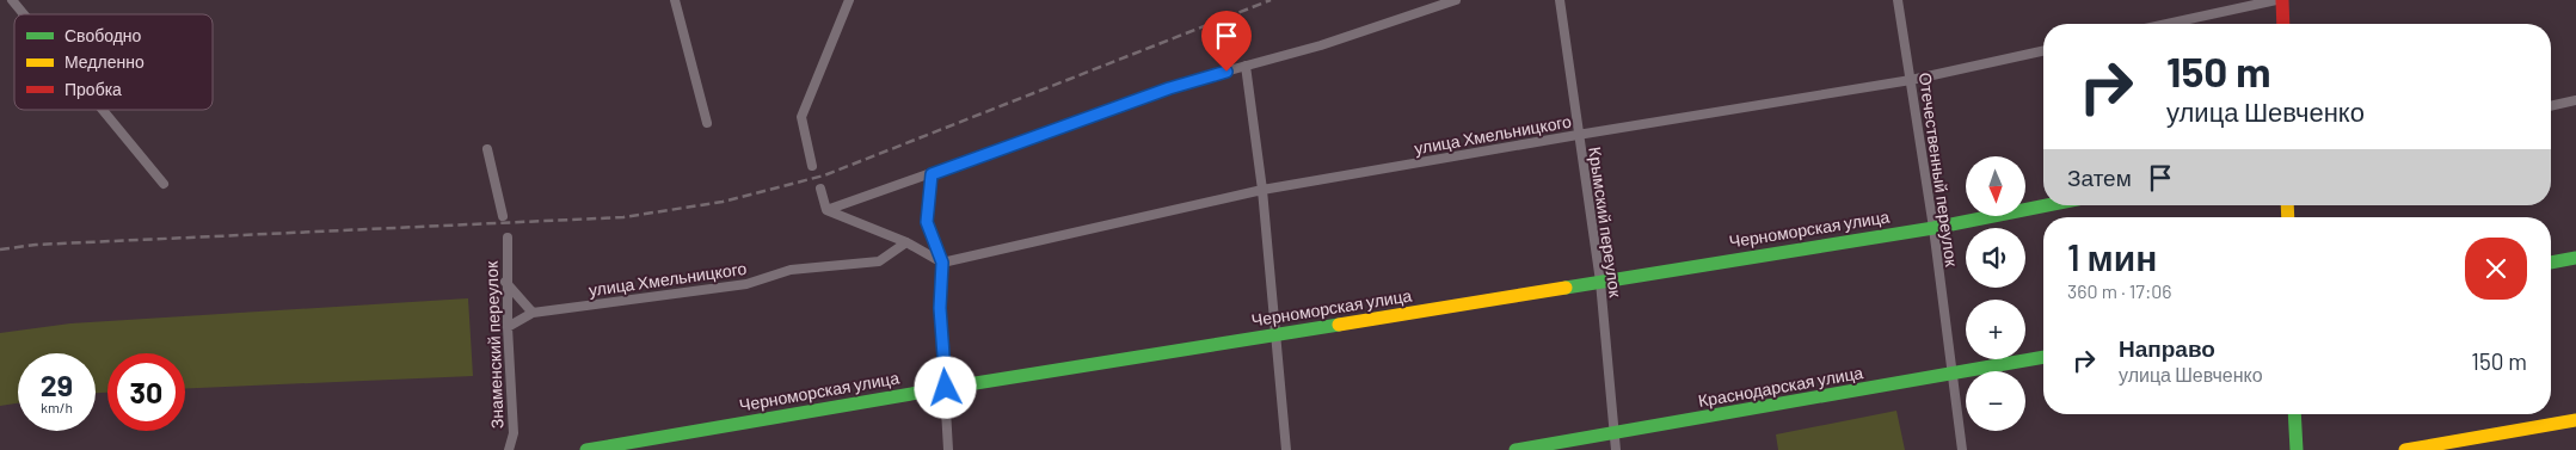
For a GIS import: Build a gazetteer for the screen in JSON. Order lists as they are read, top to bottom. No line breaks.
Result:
{"streets":{"street":["улица Хмельницкого","Отечественный переулок","Крымский переулок","Черноморская улица","Знаменский переулок","Краснодарская улица"]},"crossings":[["улица Хмельницкого","Отечественный переулок"],["улица Хмельницкого","Крымский переулок"],["улица Хмельницкого","Знаменский переулок"],["Отечественный переулок","Черноморская улица"],["Отечественный переулок","Краснодарская улица"],["Крымский переулок","Черноморская улица"],["Крымский переулок","Краснодарская улица"]],"legend":["Свободно","Медленно","Пробка"],"north":"bottom","page":{"turn":["150 m","улица Шевченко"],"then":"Затем","map_buttons":["+","−"],"heading":["1 мин","360 m · 17:06"],"list":[{"name":"Направо","note":"улица Шевченко","value":"150 m"}],"speed":"29 km/h","limit":"30"}}
